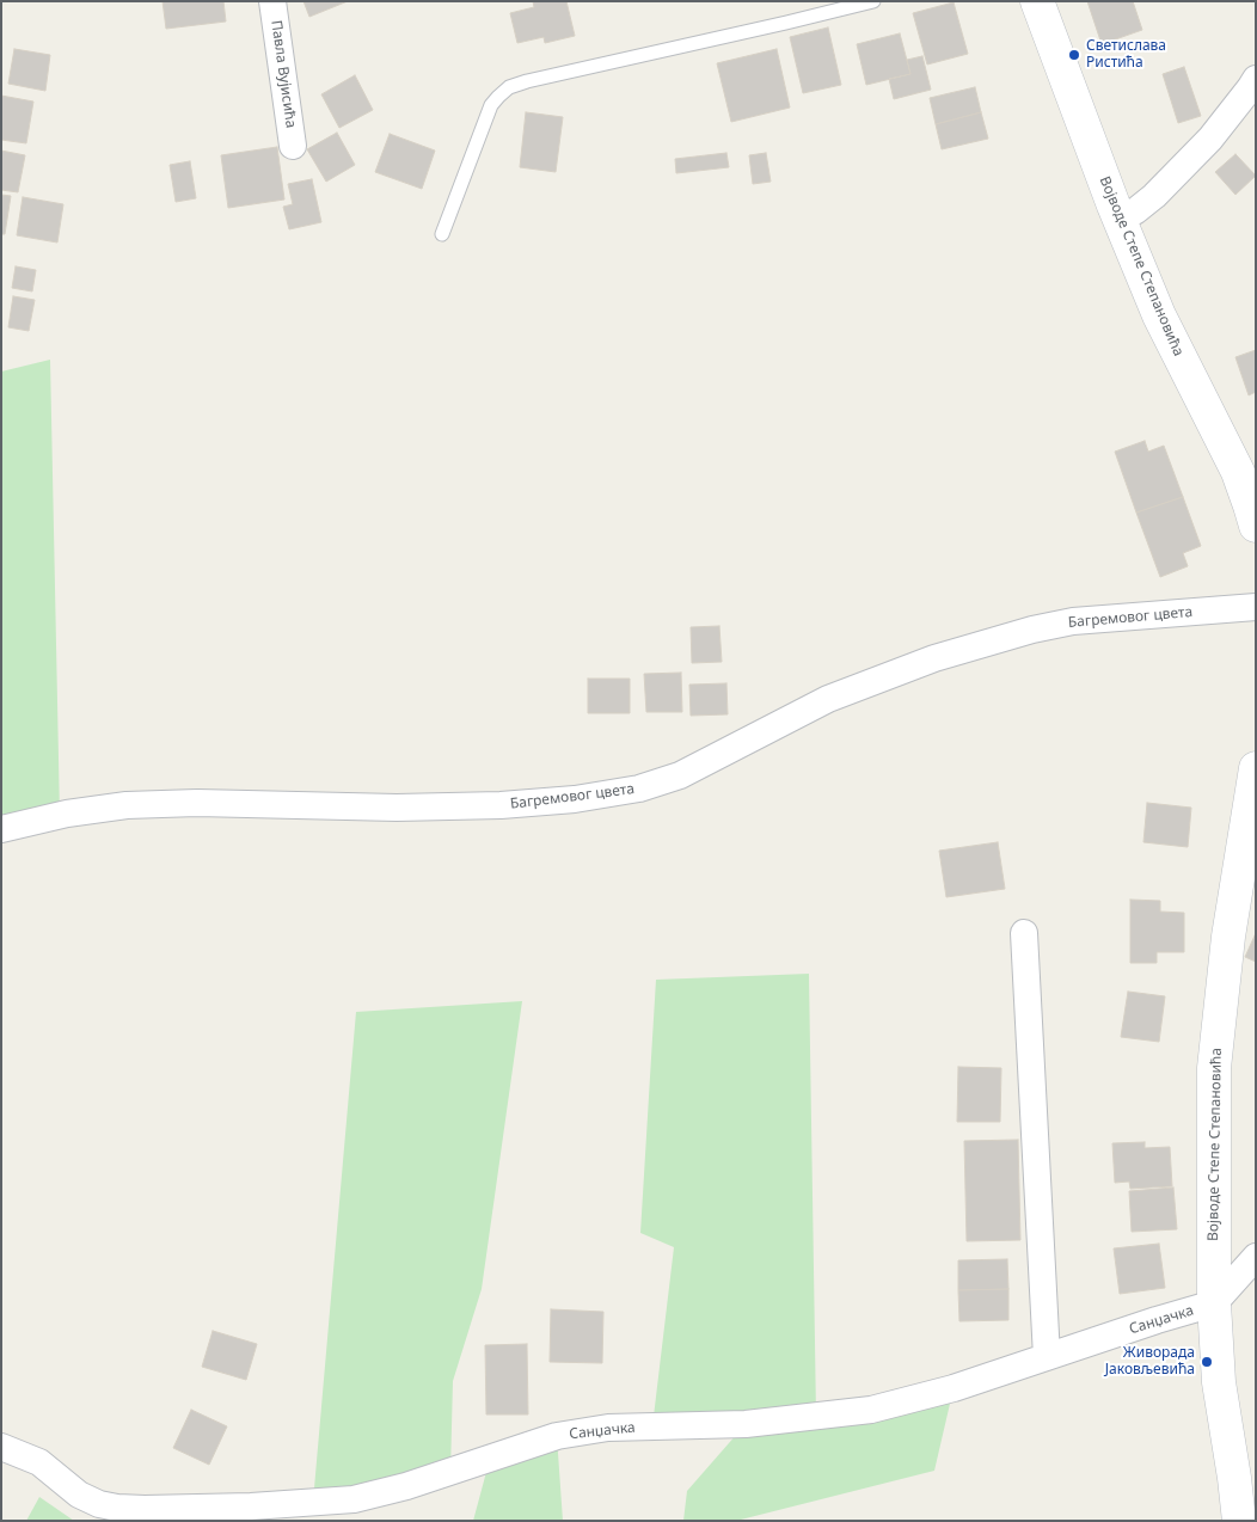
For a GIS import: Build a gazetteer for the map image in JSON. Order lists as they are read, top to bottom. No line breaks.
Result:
{"streets":{"street":["Павла Вујисића","Војводе Степе Степановића","Багремовог цвета","Санџачка"]},"crossings":[["Војводе Степе Степановића","Санџачка"]],"places":["Светислава Ристића","Живорада Јаковљевића"]}
